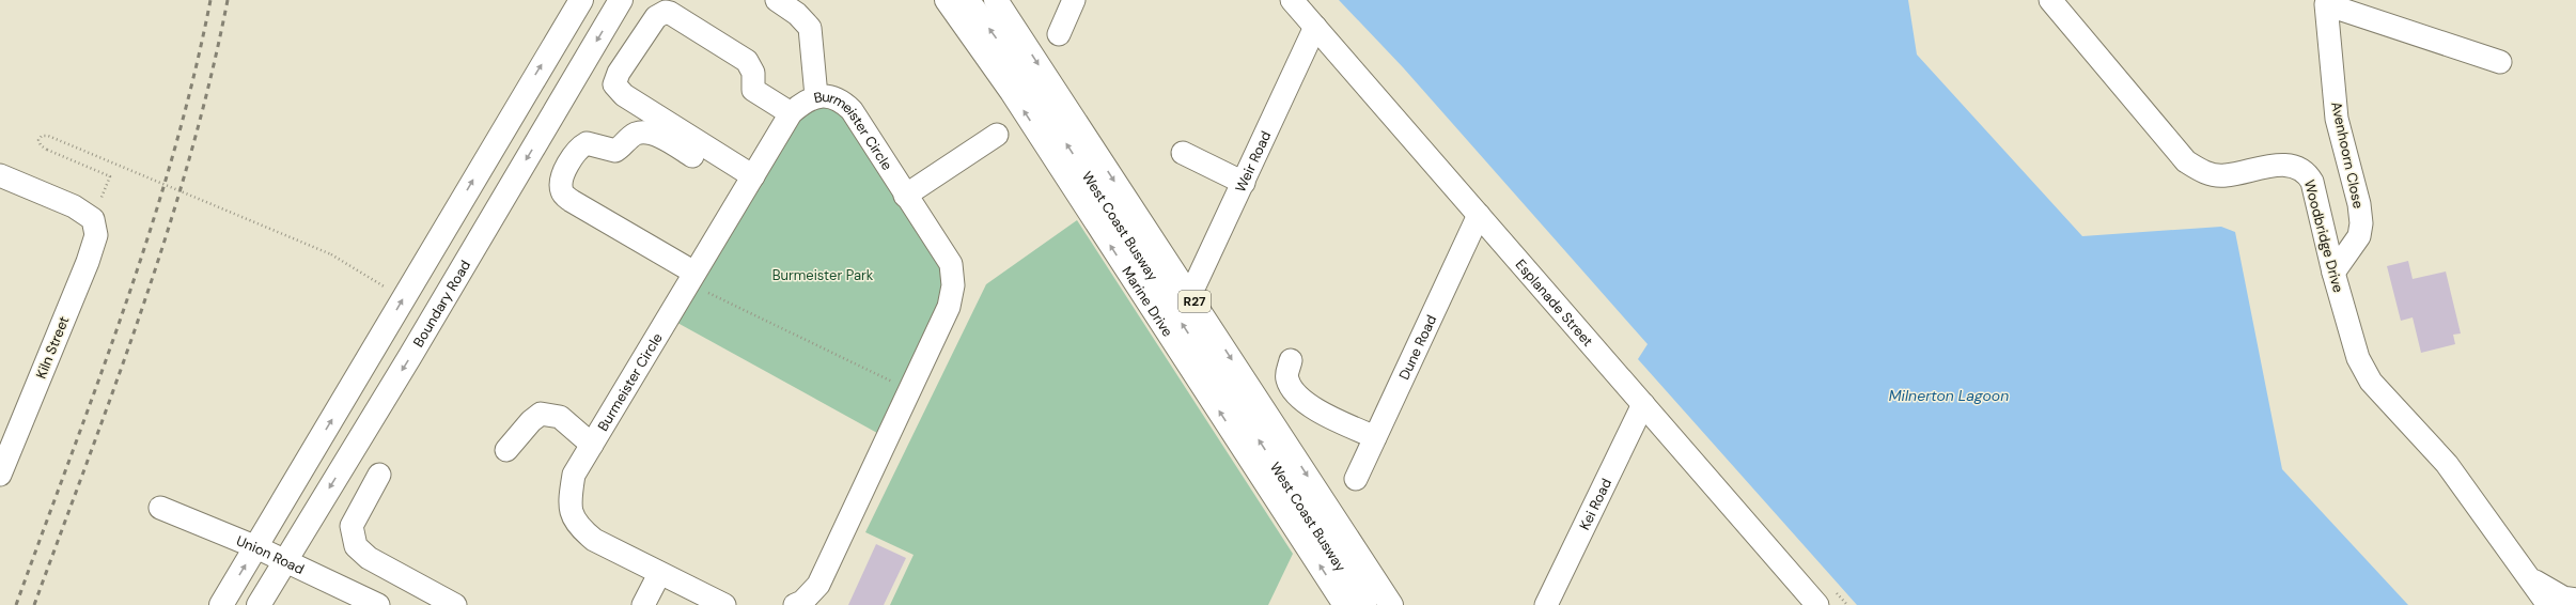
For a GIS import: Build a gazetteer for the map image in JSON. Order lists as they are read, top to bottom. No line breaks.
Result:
{"streets":{"main road":["Marine Drive","R27","Boundary Road"],"street":["Burmeister Circle","Avenhoorn Close","Weir Road","West Coast Busway","Woodbridge Drive","Esplanade Street","Dune Road","Kiln Street","Kei Road","Union Road"]},"crossings":[["Avenhoorn Close","Woodbridge Drive"],["Weir Road","R27"],["Weir Road","Esplanade Street"],["Esplanade Street","Dune Road"],["Esplanade Street","Kei Road"],["Boundary Road","Union Road"]],"one_way":["West Coast Busway"],"water":["Milnerton Lagoon"],"parks":["Burmeister Park"]}
